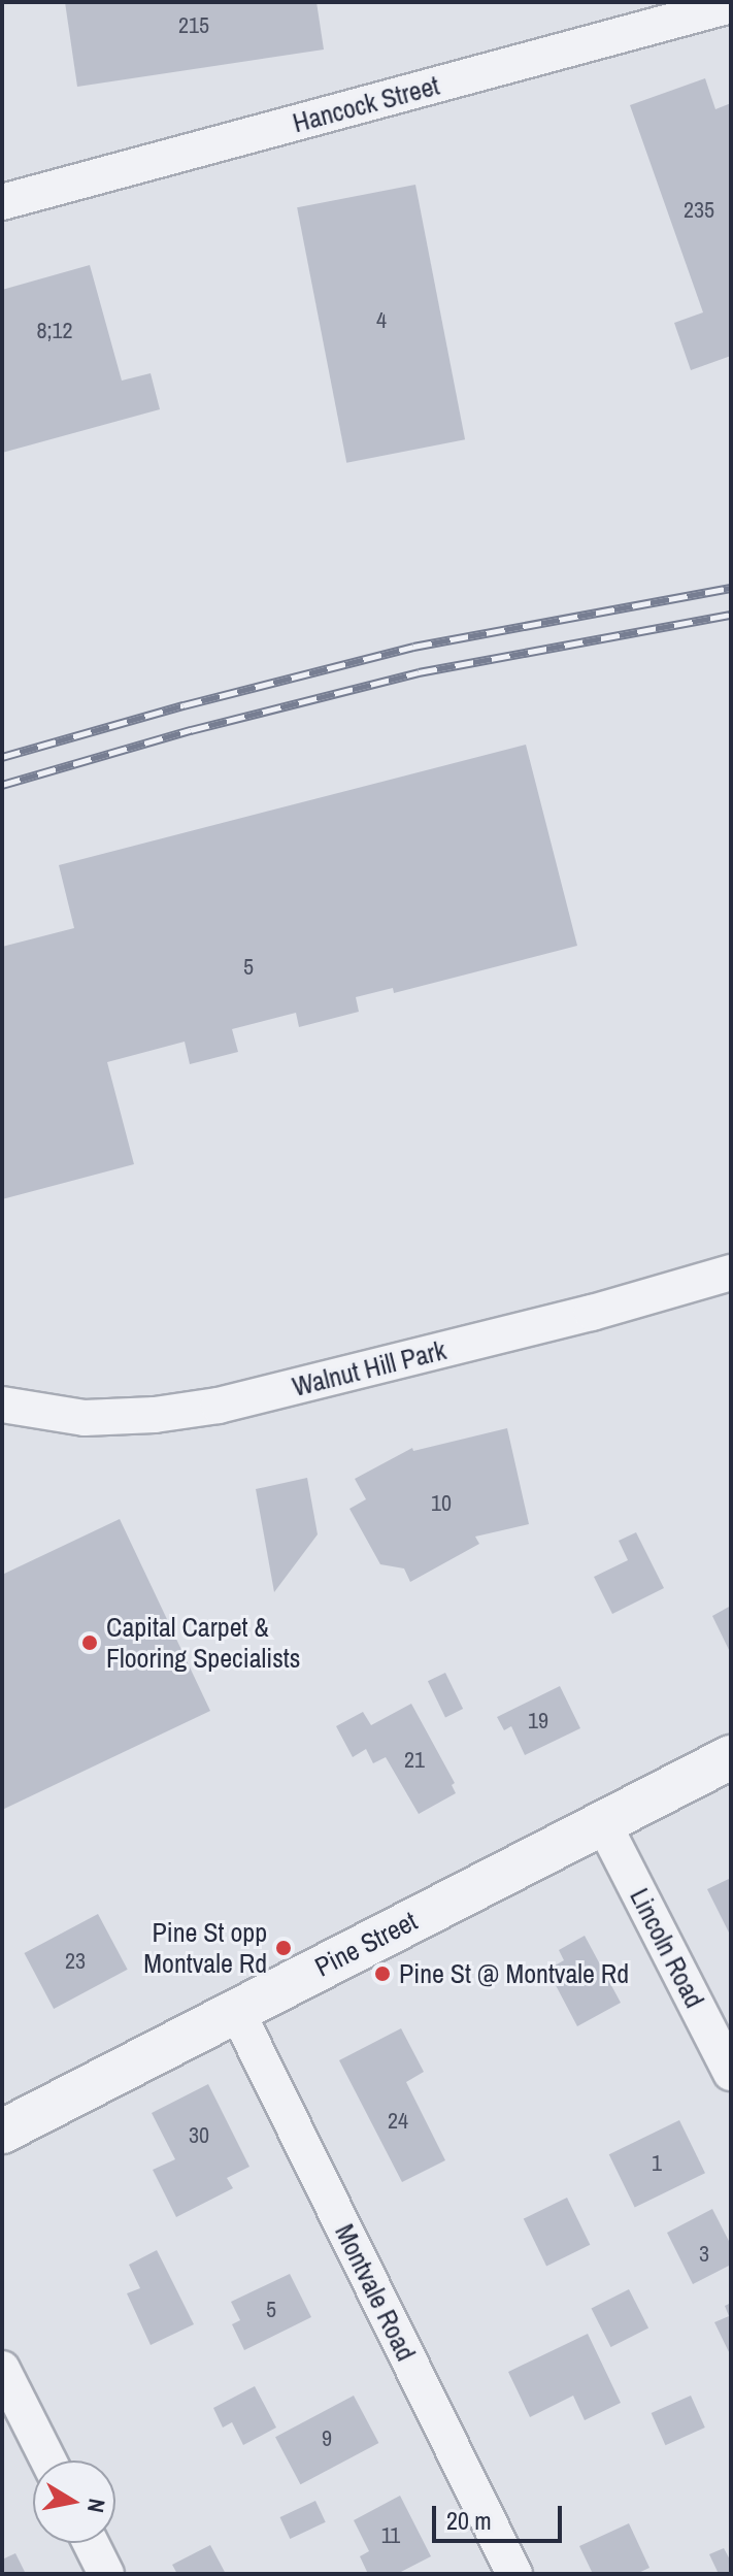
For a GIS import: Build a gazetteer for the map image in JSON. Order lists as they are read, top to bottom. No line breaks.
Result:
{"streets":{"street":["Hancock Street","Walnut Hill Park","Pine Street","Lincoln Road","Montvale Road"]},"crossings":[["Pine Street","Lincoln Road"],["Pine Street","Montvale Road"]],"places":["Capital Carpet & Flooring Specialists","Pine St opp Montvale Rd","Pine St @ Montvale Rd"],"house_numbers":["215","235","4","8;12","5","10","19","21","23","24","30","1","3","5","9","11"],"scale_bar":"20 m","north":"right"}
